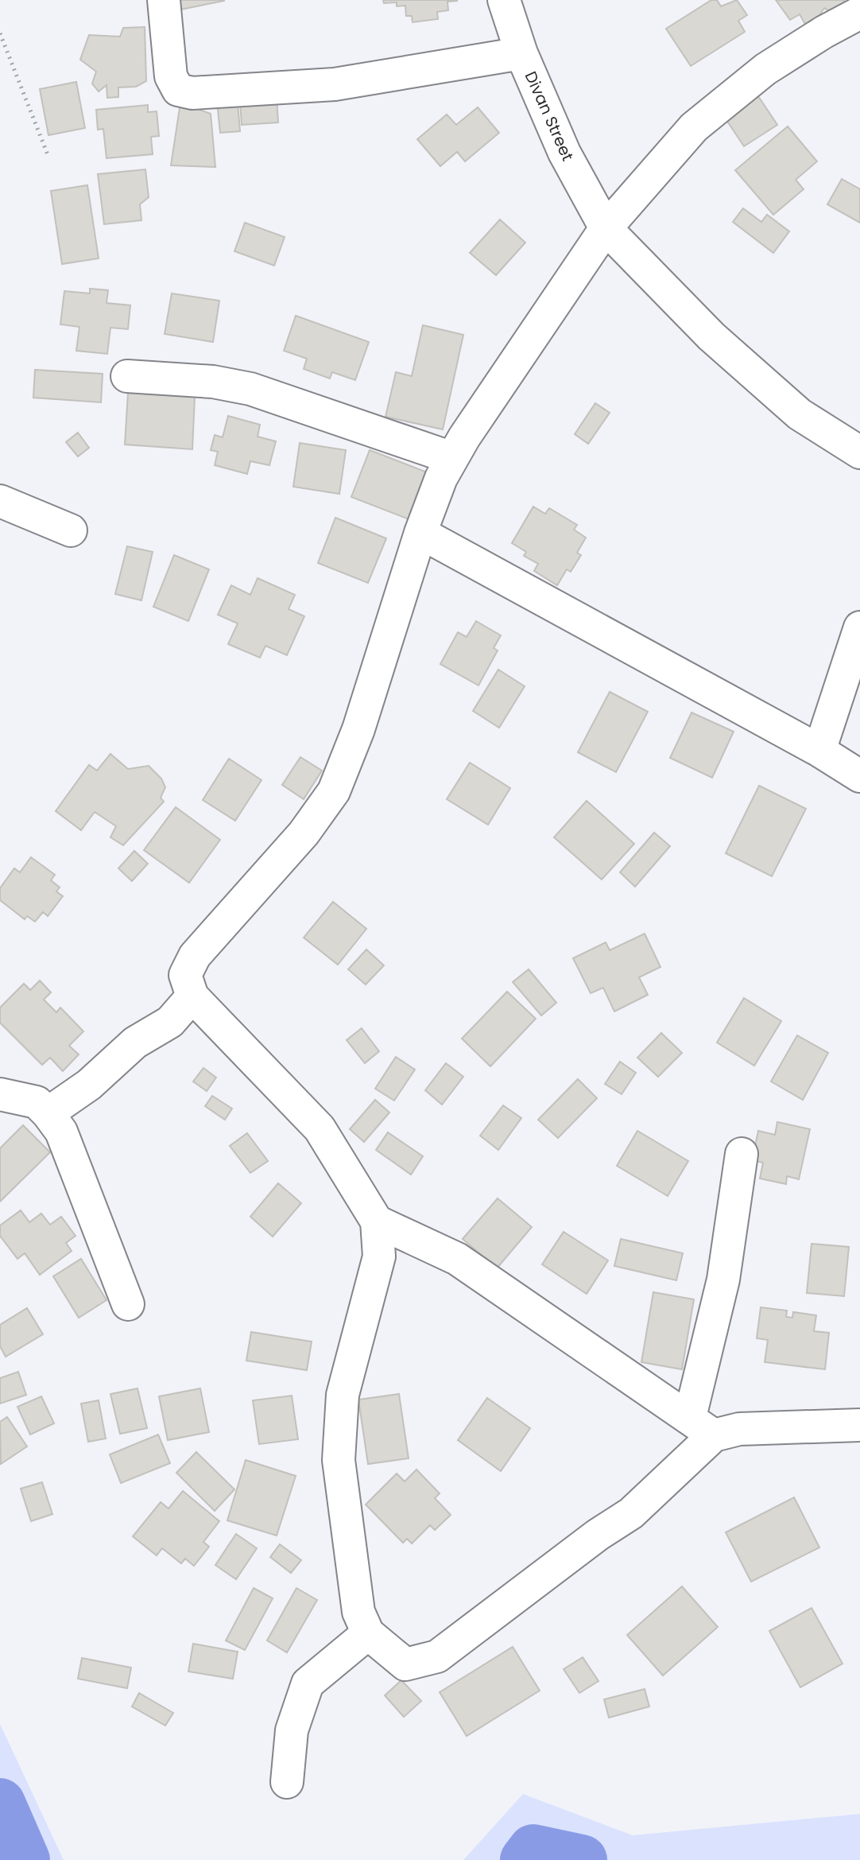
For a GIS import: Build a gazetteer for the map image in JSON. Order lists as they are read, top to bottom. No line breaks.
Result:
{"streets":{"street":["Divan Street"]}}
